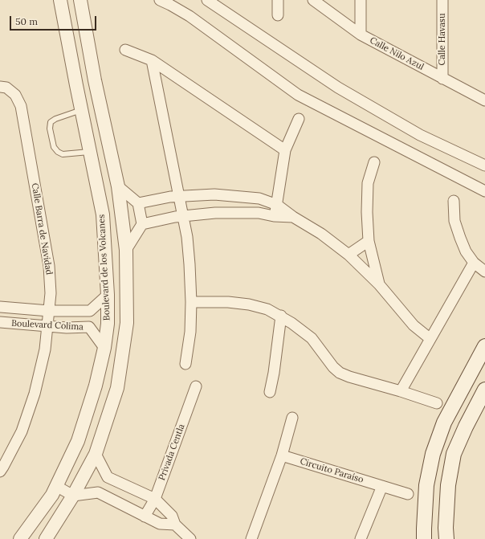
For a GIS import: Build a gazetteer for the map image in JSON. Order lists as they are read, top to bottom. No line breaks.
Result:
{"streets":{"street":["Calle Havasu","Calle Nilo Azul","Calle Barra de Navidad","Boulevard de los Volcanes","Boulevard Colima","Privada Centla","Circuito Paraíso"]},"crossings":[["Calle Havasu","Calle Nilo Azul"],["Calle Barra de Navidad","Boulevard Colima"],["Boulevard de los Volcanes","Boulevard Colima"]],"scale_bar":"50 m"}
